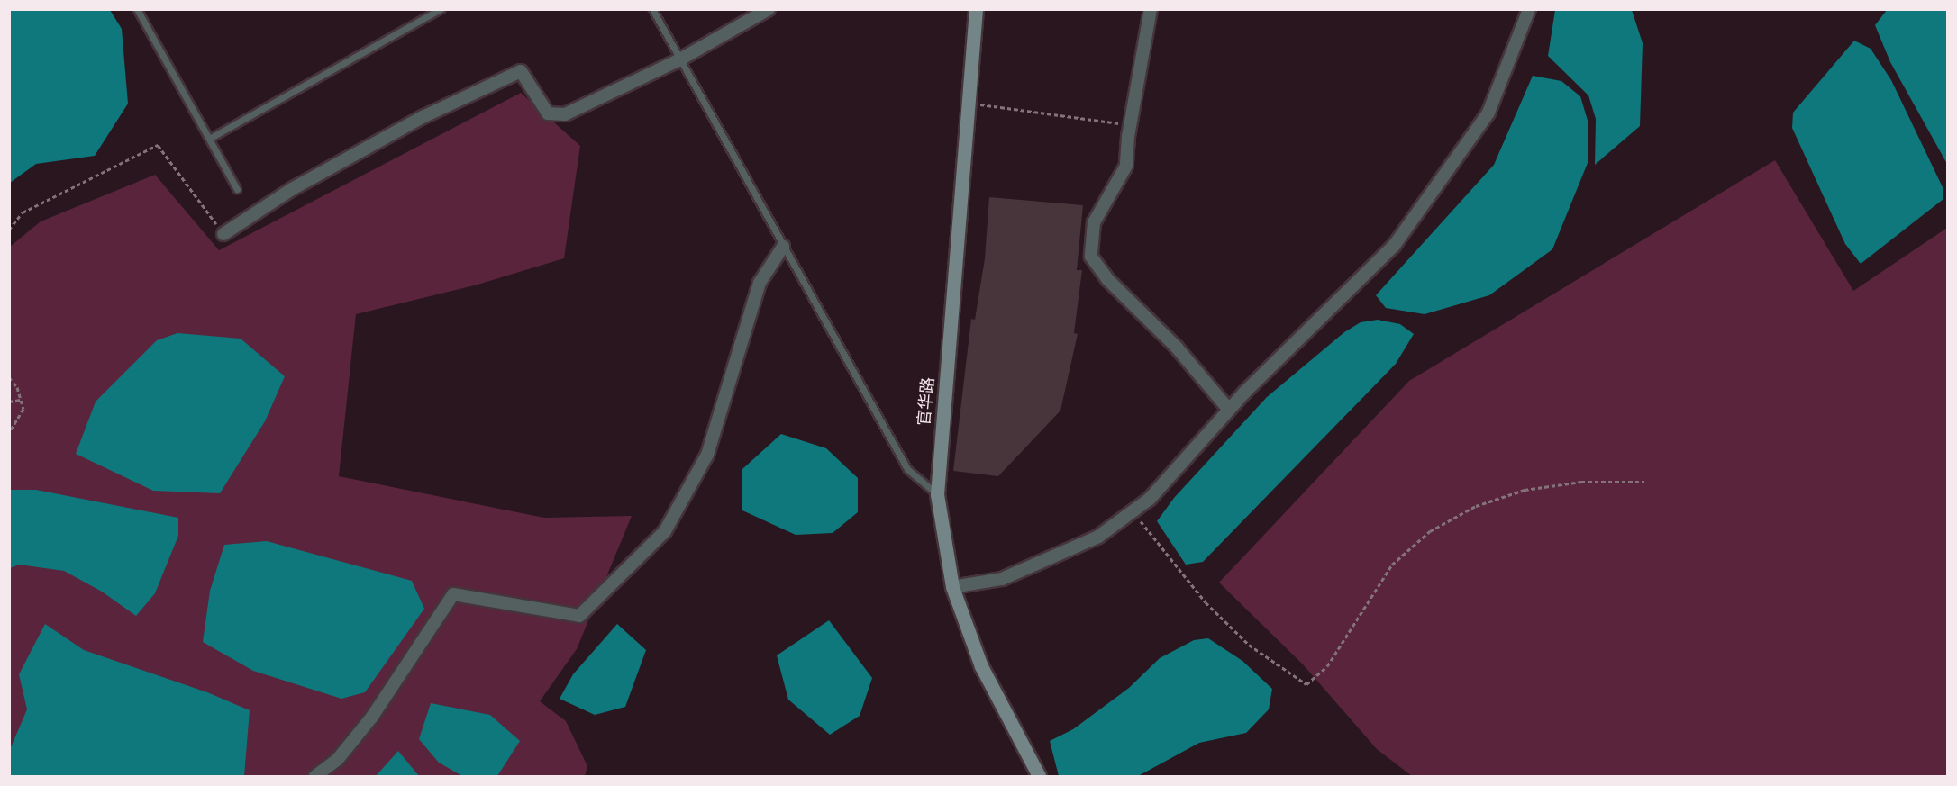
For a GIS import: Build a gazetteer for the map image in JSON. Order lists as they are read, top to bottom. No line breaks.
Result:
{"streets":{"main road":["官华路"]}}
